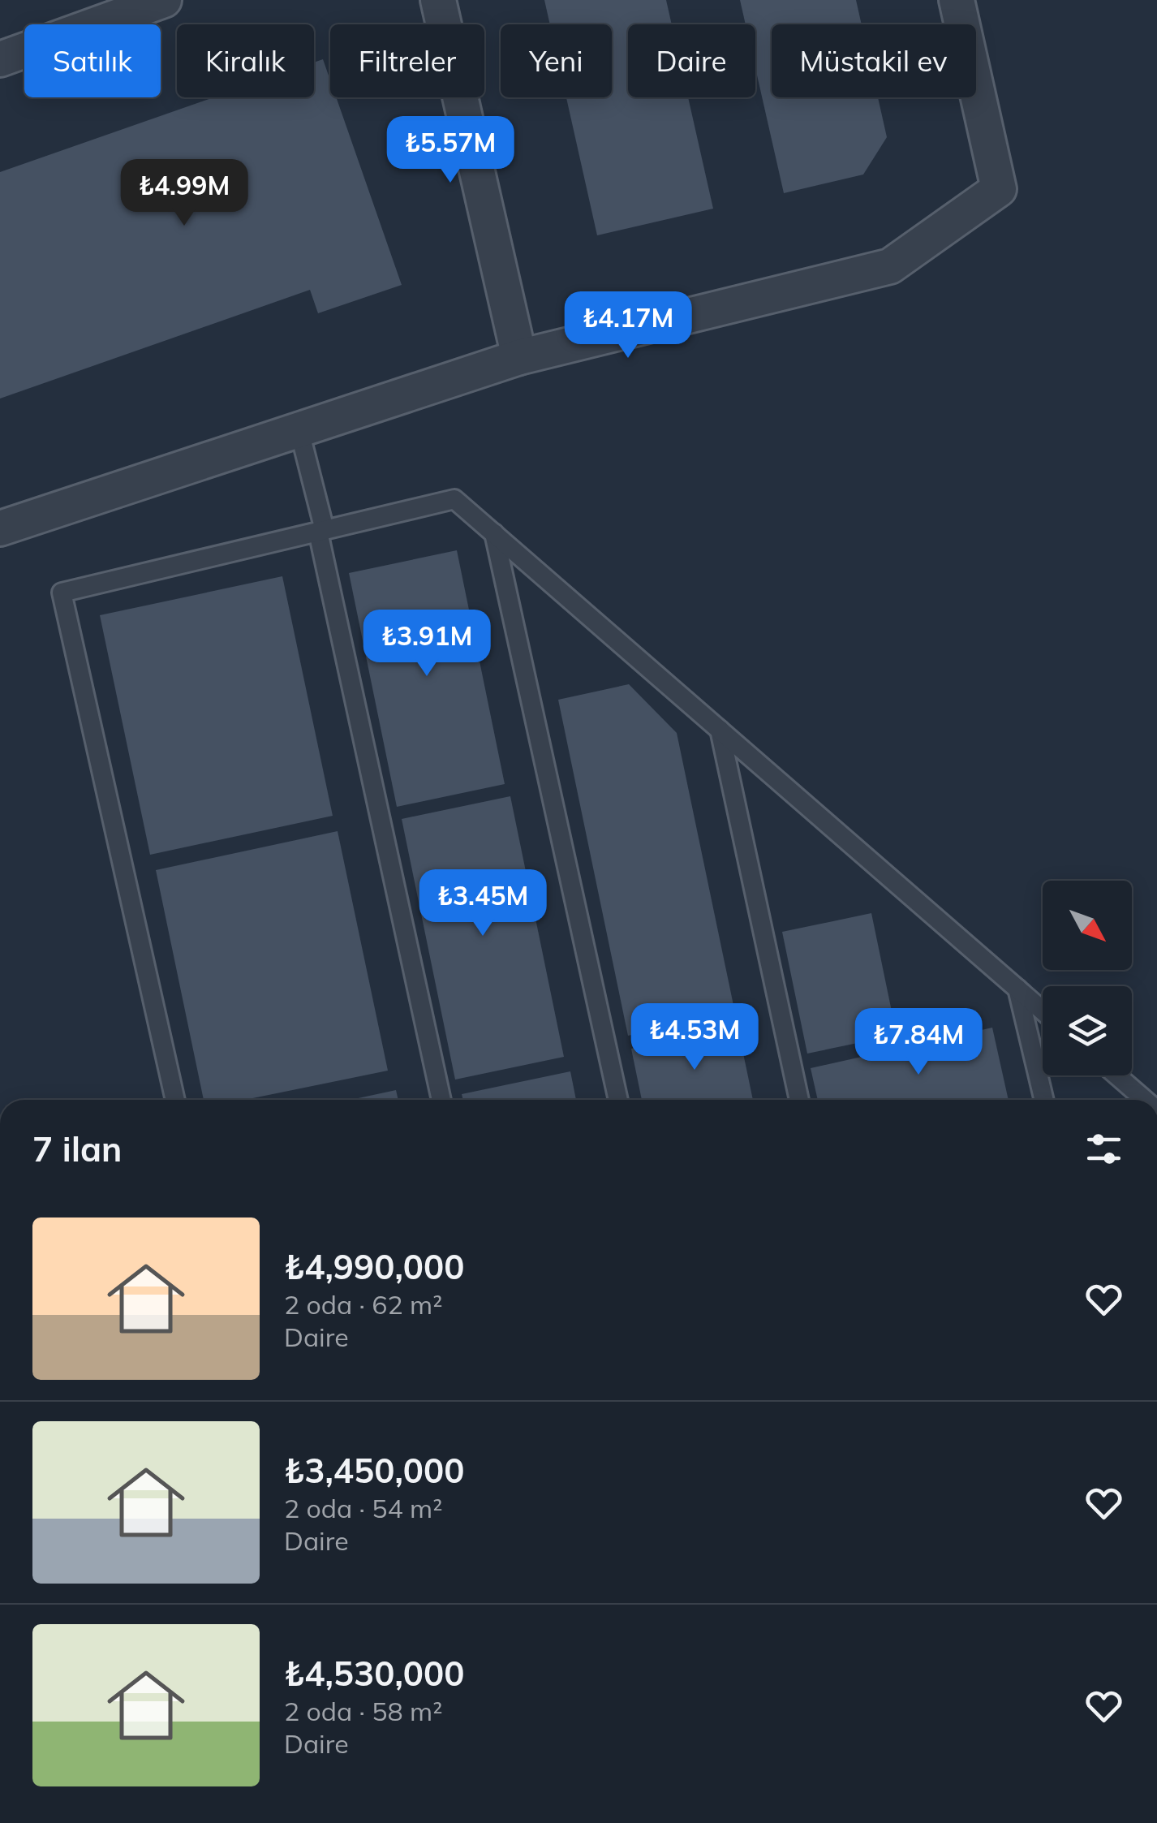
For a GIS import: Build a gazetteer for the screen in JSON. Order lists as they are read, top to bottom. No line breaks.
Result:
{"north":"bottom right","page":{"chip":["Satılık","Kiralık","Filtreler","Yeni","Daire","Müstakil ev"],"price":["₺5.57M","₺4.99M","₺4.17M","₺3.91M","₺3.45M","₺4.53M","₺7.84M"],"heading":"7 ilan","list":[{"name":"₺4,990,000","note":"2 oda · 62 m² · Daire"},{"name":"₺3,450,000","note":"2 oda · 54 m² · Daire"},{"name":"₺4,530,000","note":"2 oda · 58 m² · Daire"}]}}
